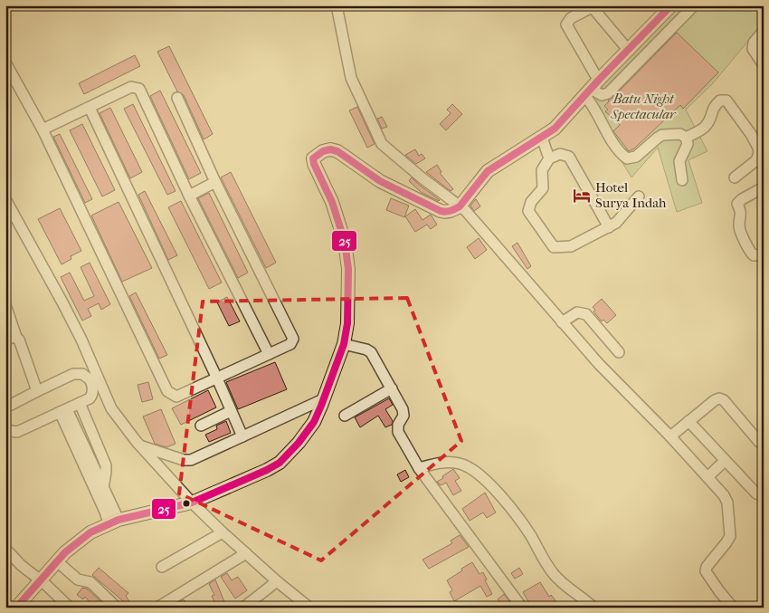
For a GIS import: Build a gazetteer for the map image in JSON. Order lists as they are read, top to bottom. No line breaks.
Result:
{"parks":["Batu Night Spectacular"],"places":{"hotel":["Hotel Surya Indah"]},"lines":["transit line 25"]}
